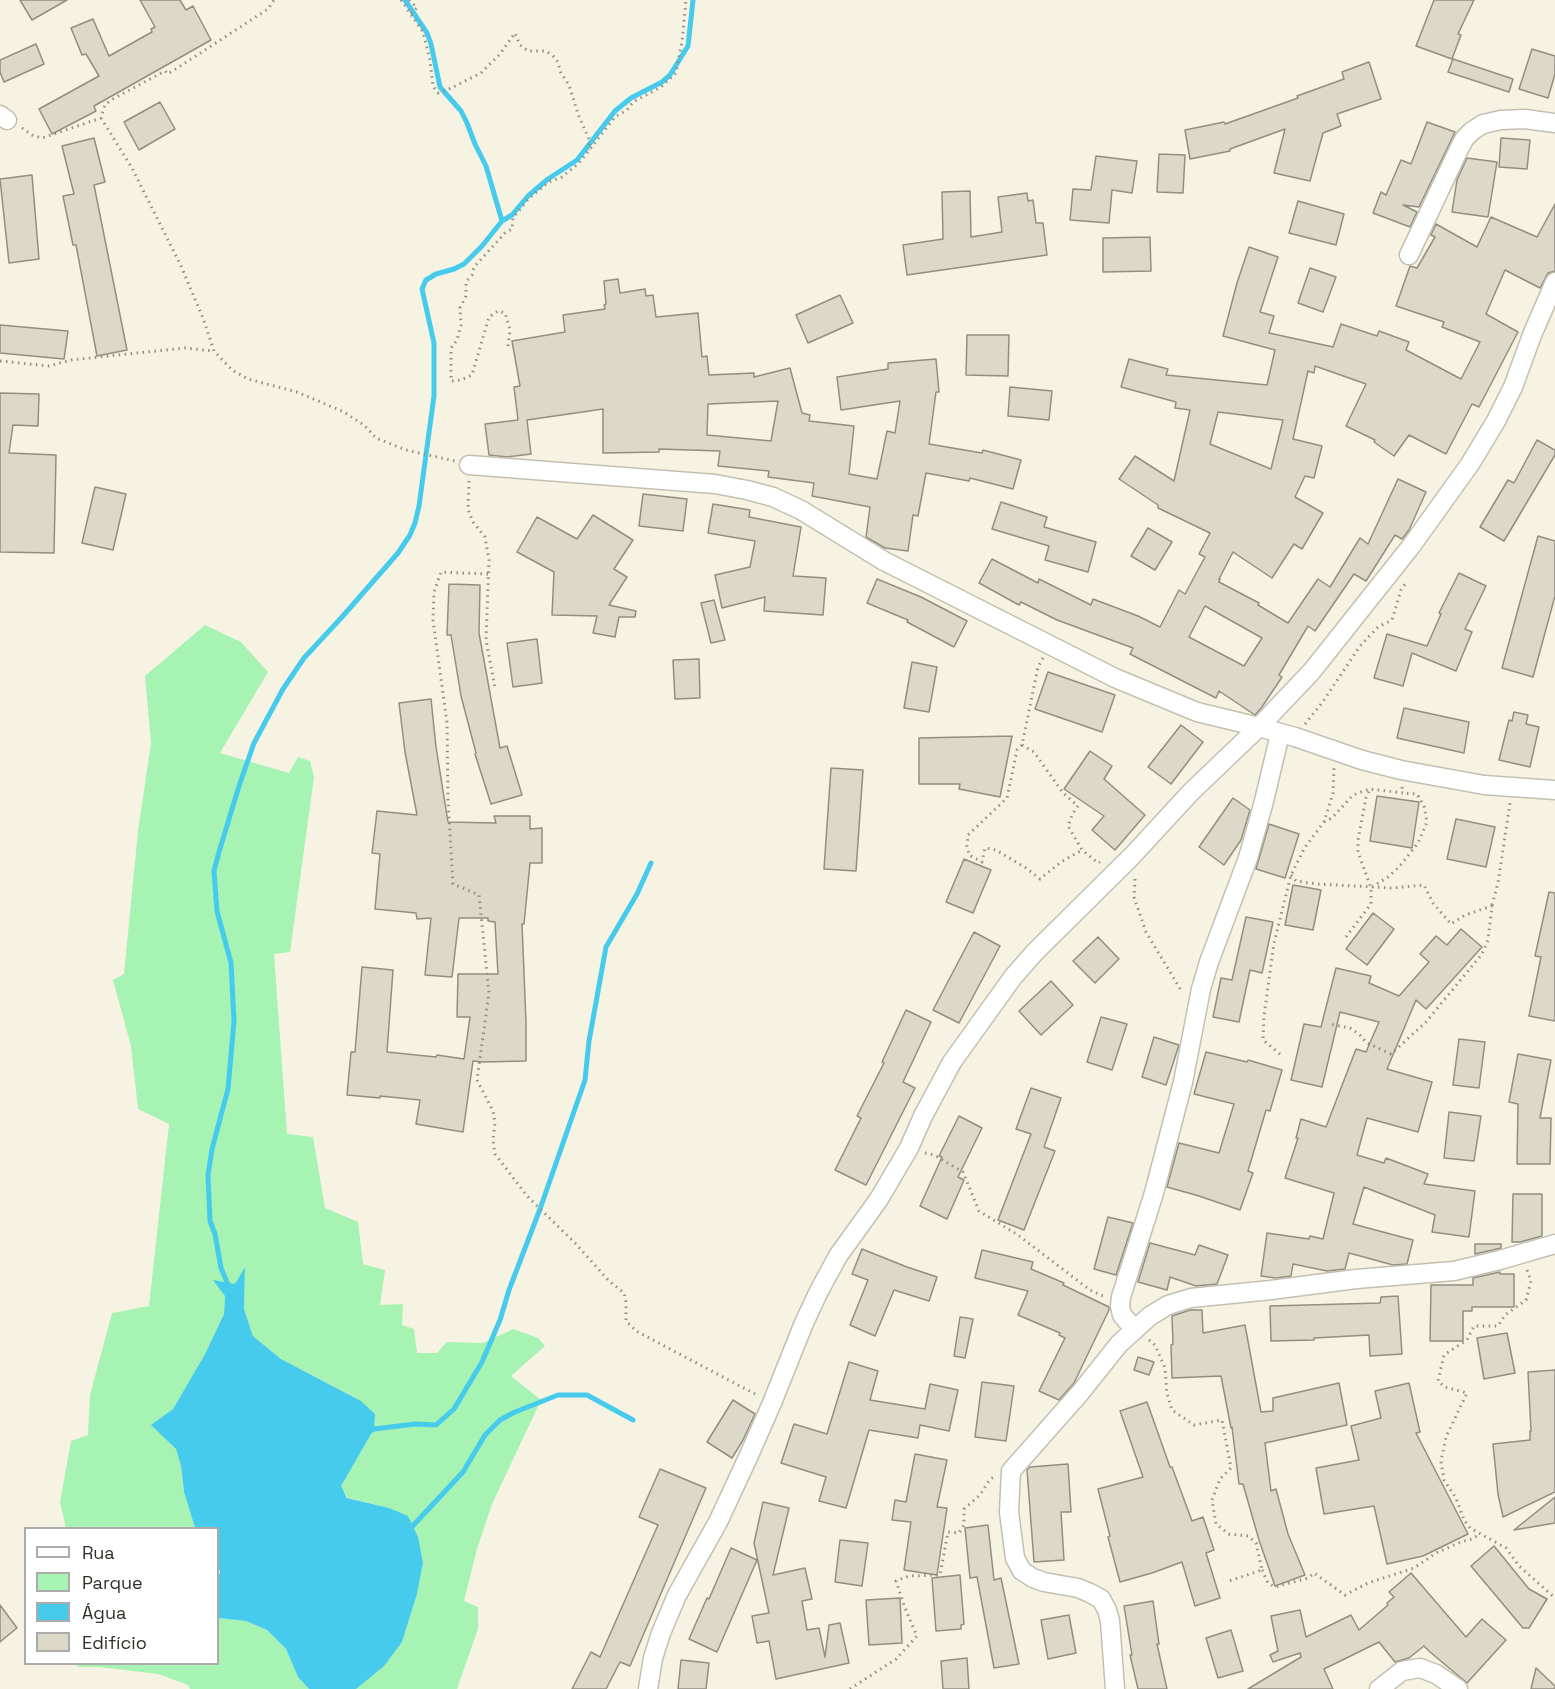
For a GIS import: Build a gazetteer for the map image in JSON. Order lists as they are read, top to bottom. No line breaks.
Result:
{"legend":["Rua","Parque","Água","Edifício"]}
